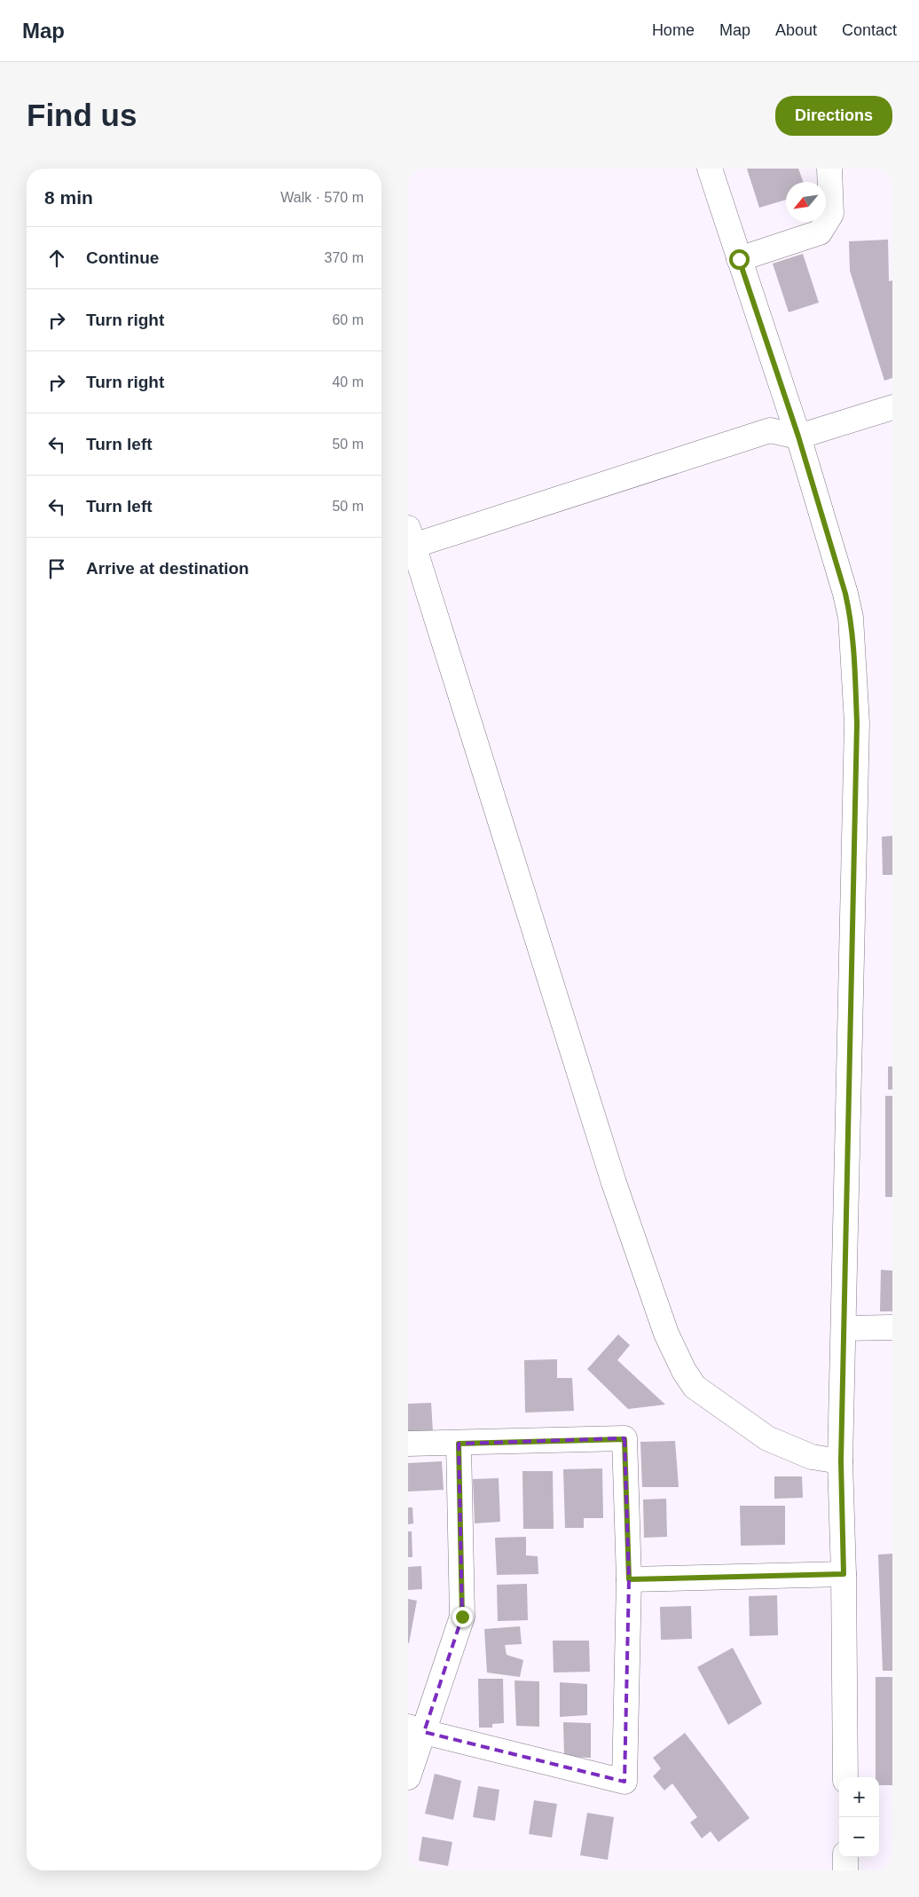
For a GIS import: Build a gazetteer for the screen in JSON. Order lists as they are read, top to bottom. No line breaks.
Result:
{"north":"bottom left","page":{"header":"Map","nav":["Home","Map","About","Contact"],"buttons":"Directions","title":"Find us","heading":["8 min","Walk · 570 m"],"list":[["Continue","370 m"],["Turn right","60 m"],["Turn right","40 m"],["Turn left","50 m"],["Turn left","50 m"],"Arrive at destination"],"map_buttons":["+","−"]}}
